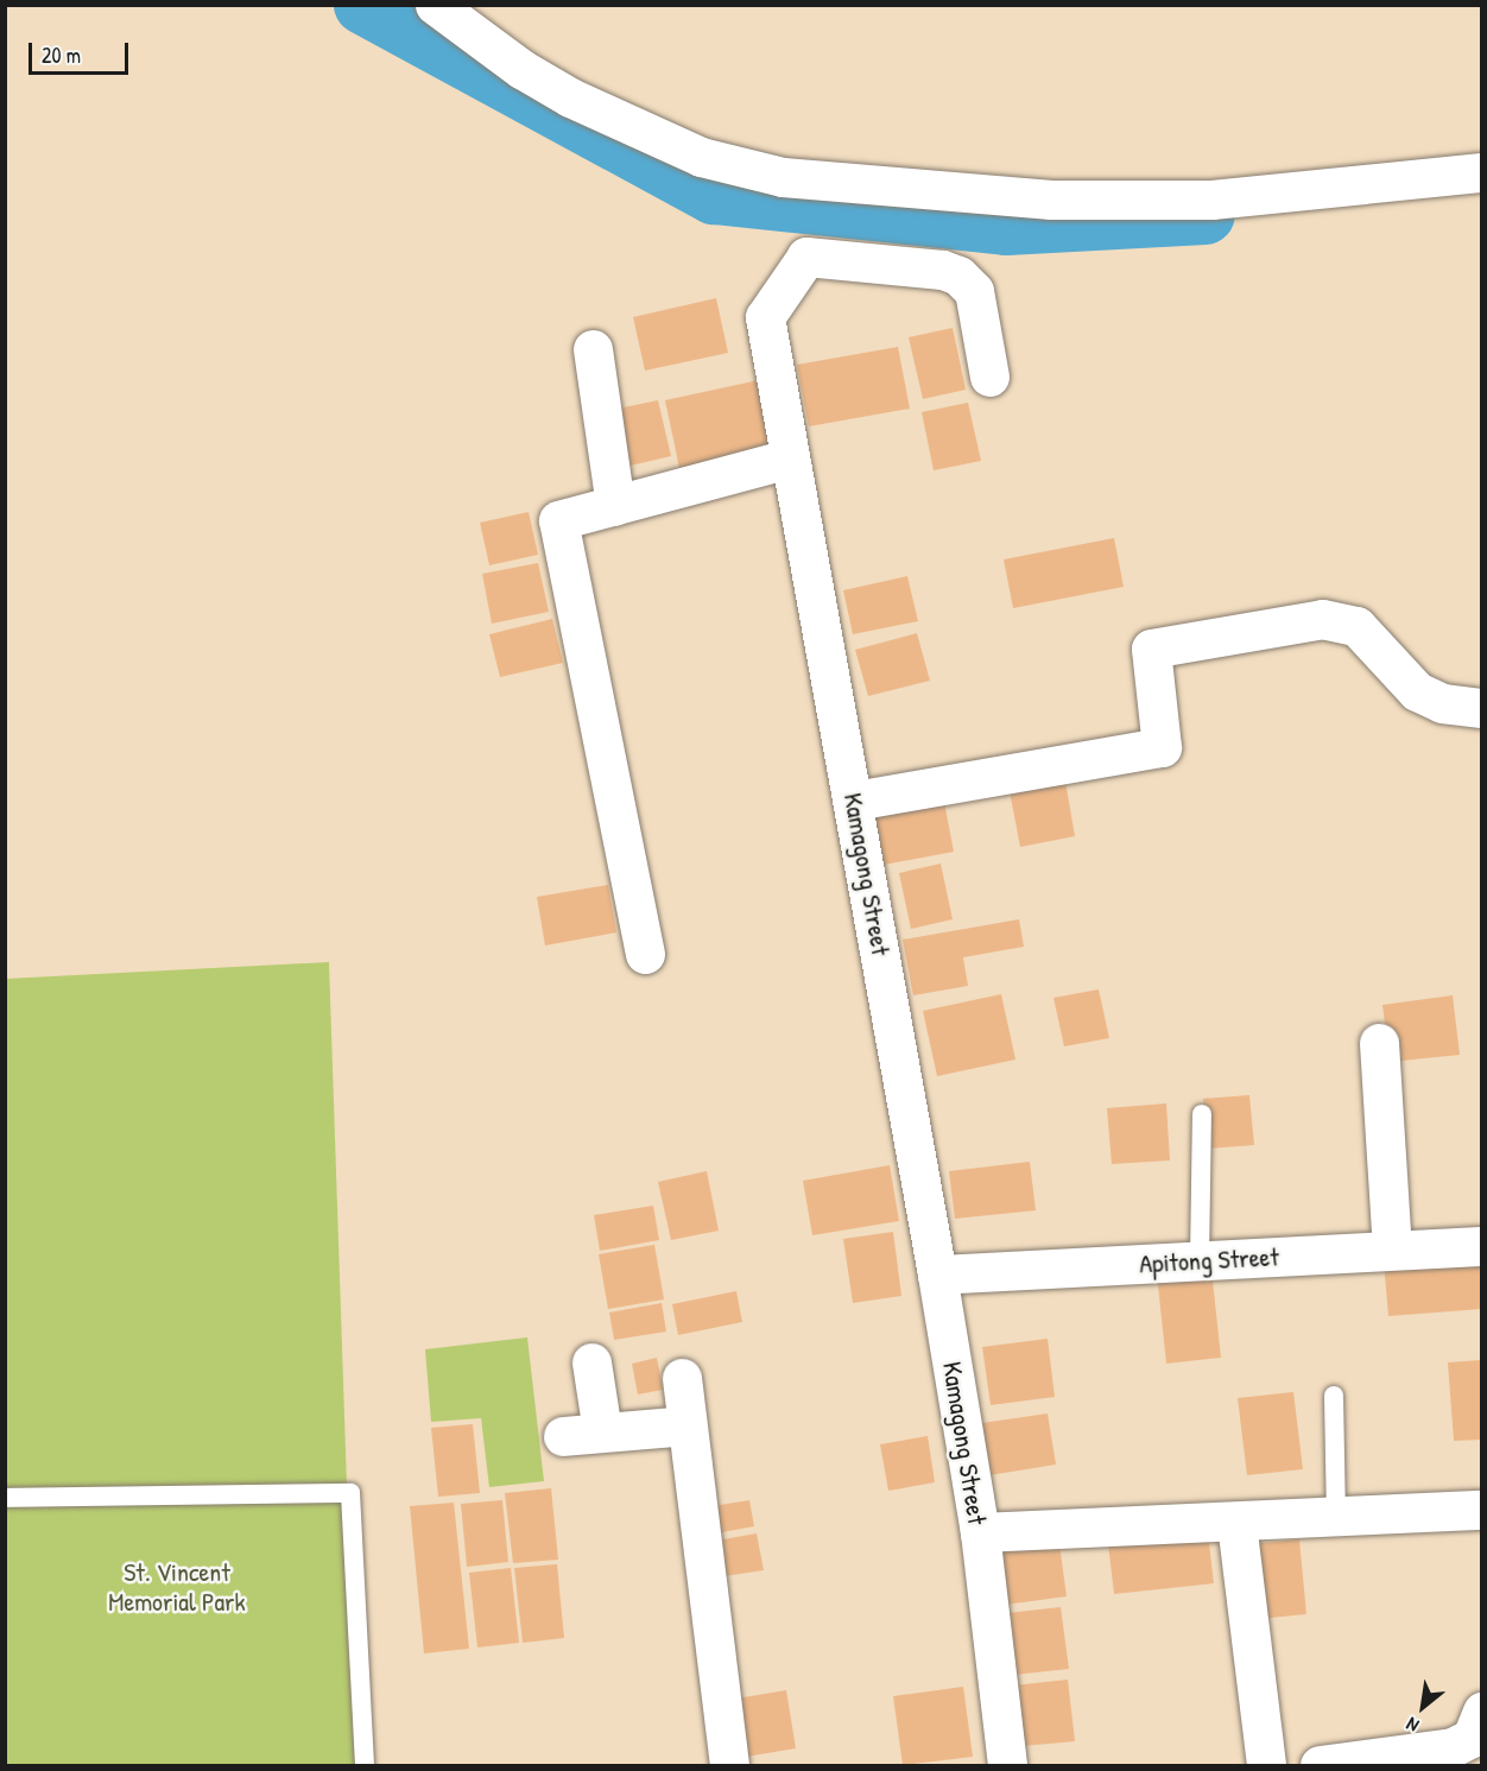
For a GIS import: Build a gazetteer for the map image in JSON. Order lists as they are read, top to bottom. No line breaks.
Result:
{"streets":{"street":["Kamagong Street","Apitong Street"]},"crossings":[["Kamagong Street","Apitong Street"]],"parks":["St. Vincent Memorial Park"],"scale_bar":"20 m","north":"bottom left"}
